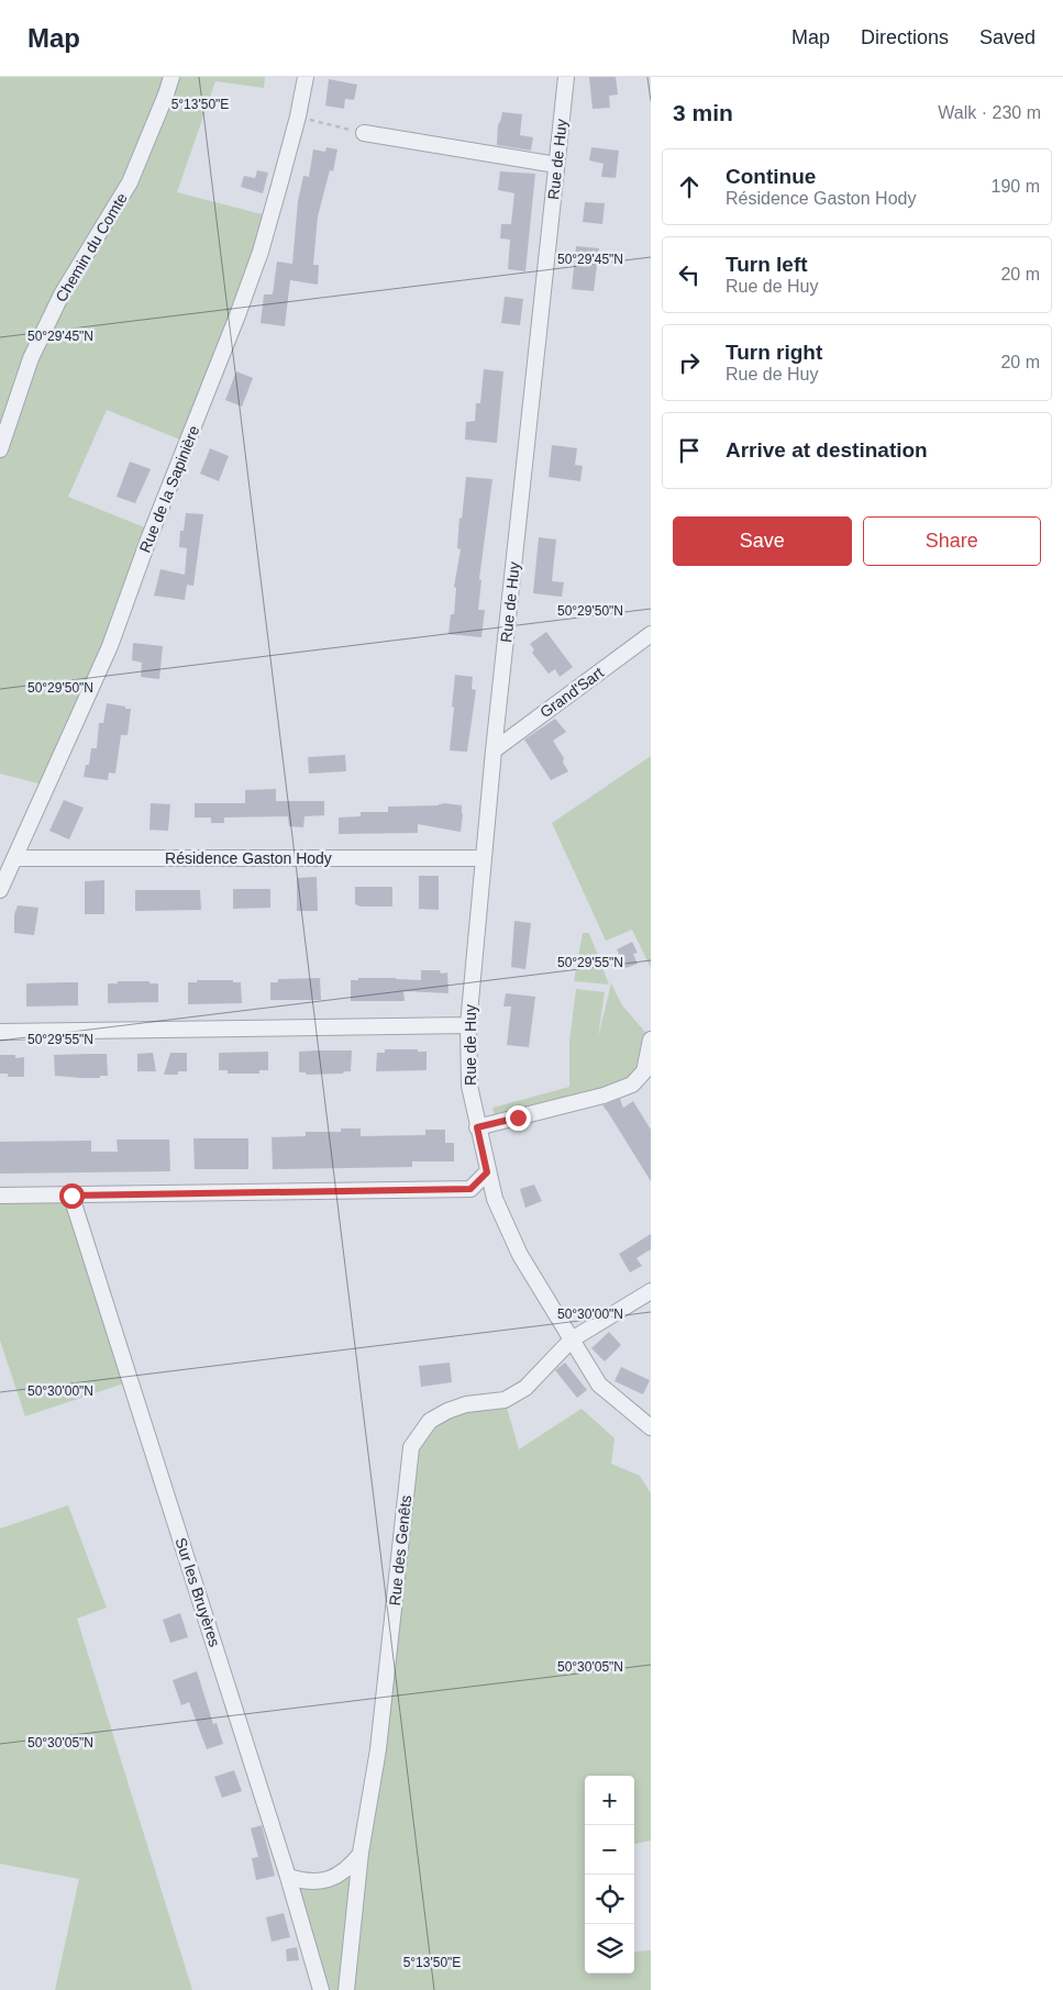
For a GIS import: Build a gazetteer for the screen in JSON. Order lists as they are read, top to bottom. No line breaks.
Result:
{"streets":{"street":["Rue de Huy","Chemin du Comte","Rue de la Sapinière","Grand'Sart","Résidence Gaston Hody","Rue des Genêts","Sur les Bruyères"]},"crossings":[["Rue de Huy","Grand'Sart"],["Rue de Huy","Résidence Gaston Hody"],["Rue de Huy","Rue des Genêts"],["Rue de la Sapinière","Résidence Gaston Hody"]],"page":{"header":"Map","nav":["Map","Directions","Saved"],"heading":["3 min","Walk · 230 m"],"list":[["Continue","Résidence Gaston Hody","190 m"],["Turn left","Rue de Huy","20 m"],["Turn right","Rue de Huy","20 m"],"Arrive at destination"],"buttons":["Save","Share"],"map_buttons":["+","−"]},"coordinates":["5°13'50\"E","50°29'45\"N","50°29'50\"N","50°29'55\"N","50°30'00\"N","50°30'05\"N"]}
